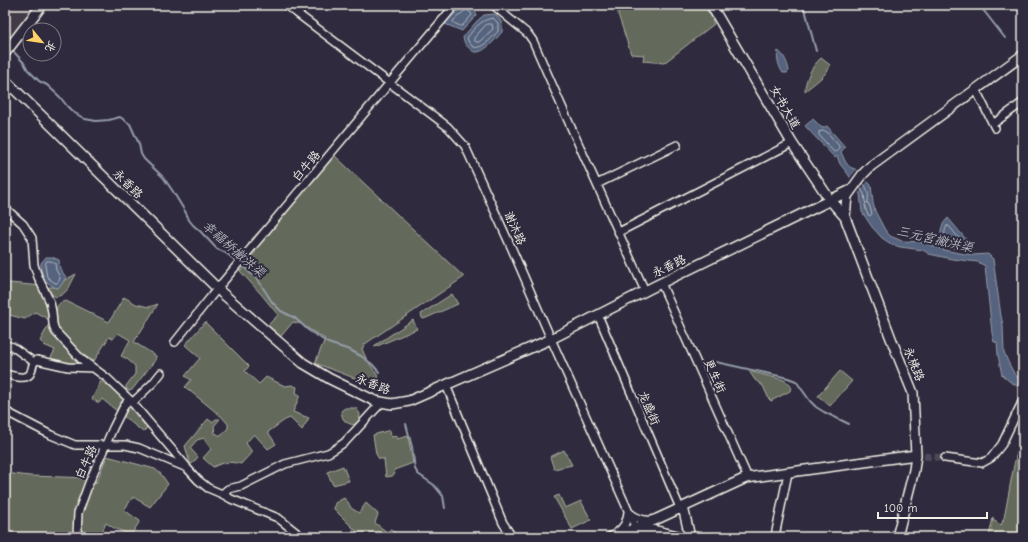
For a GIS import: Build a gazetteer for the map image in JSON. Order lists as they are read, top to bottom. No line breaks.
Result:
{"streets":{"main road":["女书大道","永香路","永桃路"],"street":["白牛路","谢沐路","更生街","龙盛街"]},"crossings":[["女书大道","永香路"],["女书大道","永桃路"],["白牛路","永香路"],["白牛路","谢沐路"],["永香路","谢沐路"],["永香路","永桃路"],["永香路","更生街"],["永香路","龙盛街"]],"water":["三元宫撇洪渠","幸福桥撇洪渠"],"scale_bar":"100 m","north":"bottom right"}
